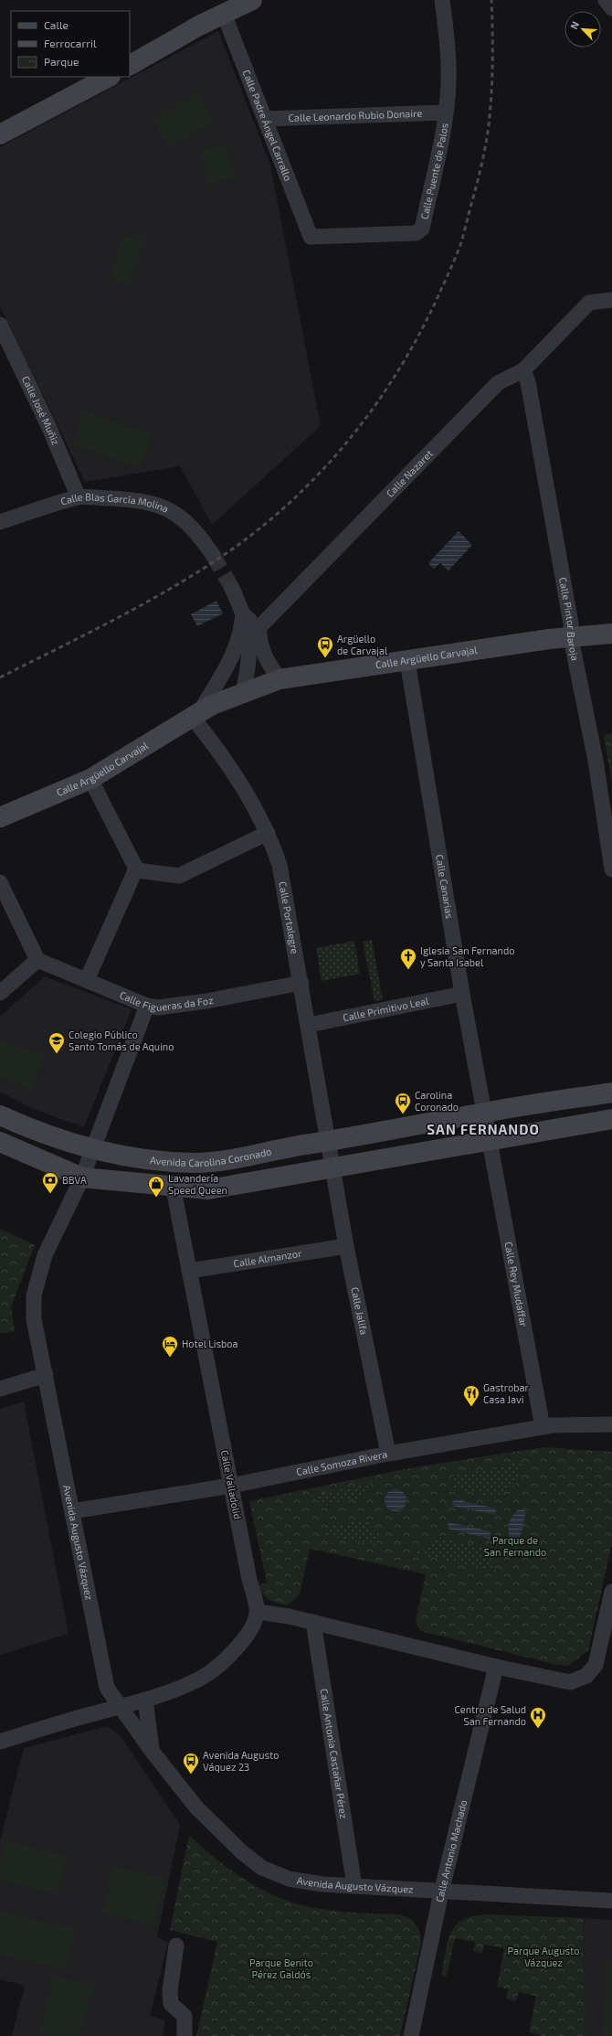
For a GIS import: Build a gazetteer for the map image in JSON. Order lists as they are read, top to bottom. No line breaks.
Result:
{"streets":{"main road":["Calle Argüello Carvajal","Avenida Carolina Coronado"],"street":["Calle Leonardo Rubio Donaire","Calle Padre Ángel Carrallo","Calle Puente de Palos","Calle José Muñiz","Calle Nazaret","Calle Blas García Molina","Calle Pintor Baroja","Calle Canarias","Calle Portalegre","Calle Figueras da Foz","Calle Primitivo Leal","Calle Almanzor","Calle Rey Mudaffar","Calle Jalifa","Calle Somoza Rivera","Calle Valladolid","Avenida Augusto Vázquez","Calle Antonia Castañar Pérez","Calle Antonio Machado"]},"crossings":[["Calle Leonardo Rubio Donaire","Calle Padre Ángel Carrallo"],["Calle Leonardo Rubio Donaire","Calle Puente de Palos"],["Calle Padre Ángel Carrallo","Calle Puente de Palos"],["Calle José Muñiz","Calle Blas García Molina"],["Calle Nazaret","Calle Pintor Baroja"],["Calle Pintor Baroja","Calle Argüello Carvajal"],["Calle Argüello Carvajal","Calle Canarias"],["Calle Argüello Carvajal","Calle Portalegre"],["Calle Canarias","Calle Primitivo Leal"],["Calle Canarias","Avenida Carolina Coronado"],["Calle Portalegre","Calle Figueras da Foz"],["Calle Portalegre","Calle Primitivo Leal"],["Calle Portalegre","Avenida Carolina Coronado"],["Calle Almanzor","Calle Jalifa"],["Calle Almanzor","Calle Valladolid"],["Calle Rey Mudaffar","Calle Somoza Rivera"],["Calle Jalifa","Calle Somoza Rivera"],["Calle Somoza Rivera","Calle Valladolid"],["Calle Somoza Rivera","Avenida Augusto Vázquez"],["Avenida Augusto Vázquez","Calle Antonia Castañar Pérez"],["Avenida Augusto Vázquez","Calle Antonio Machado"]],"districts":["SAN FERNANDO"],"parks":["Parque de San Fernando","Parque Augusto Vázquez","Parque Benito Pérez Galdós"],"places":{"bus stop":["Argüello de Carvajal","Carolina Coronado","Avenida Augusto Váquez 23"],"church":["Iglesia San Fernando y Santa Isabel"],"school or university":["Colegio Público Santo Tomás de Aquino"],"bank":["BBVA"],"shop":["Lavandería Speed Queen"],"hotel":["Hotel Lisboa"],"restaurant":["Gastrobar Casa Javi"],"hospital":["Centro de Salud San Fernando"]},"legend":["Calle","Ferrocarril","Parque"],"north":"top left"}
